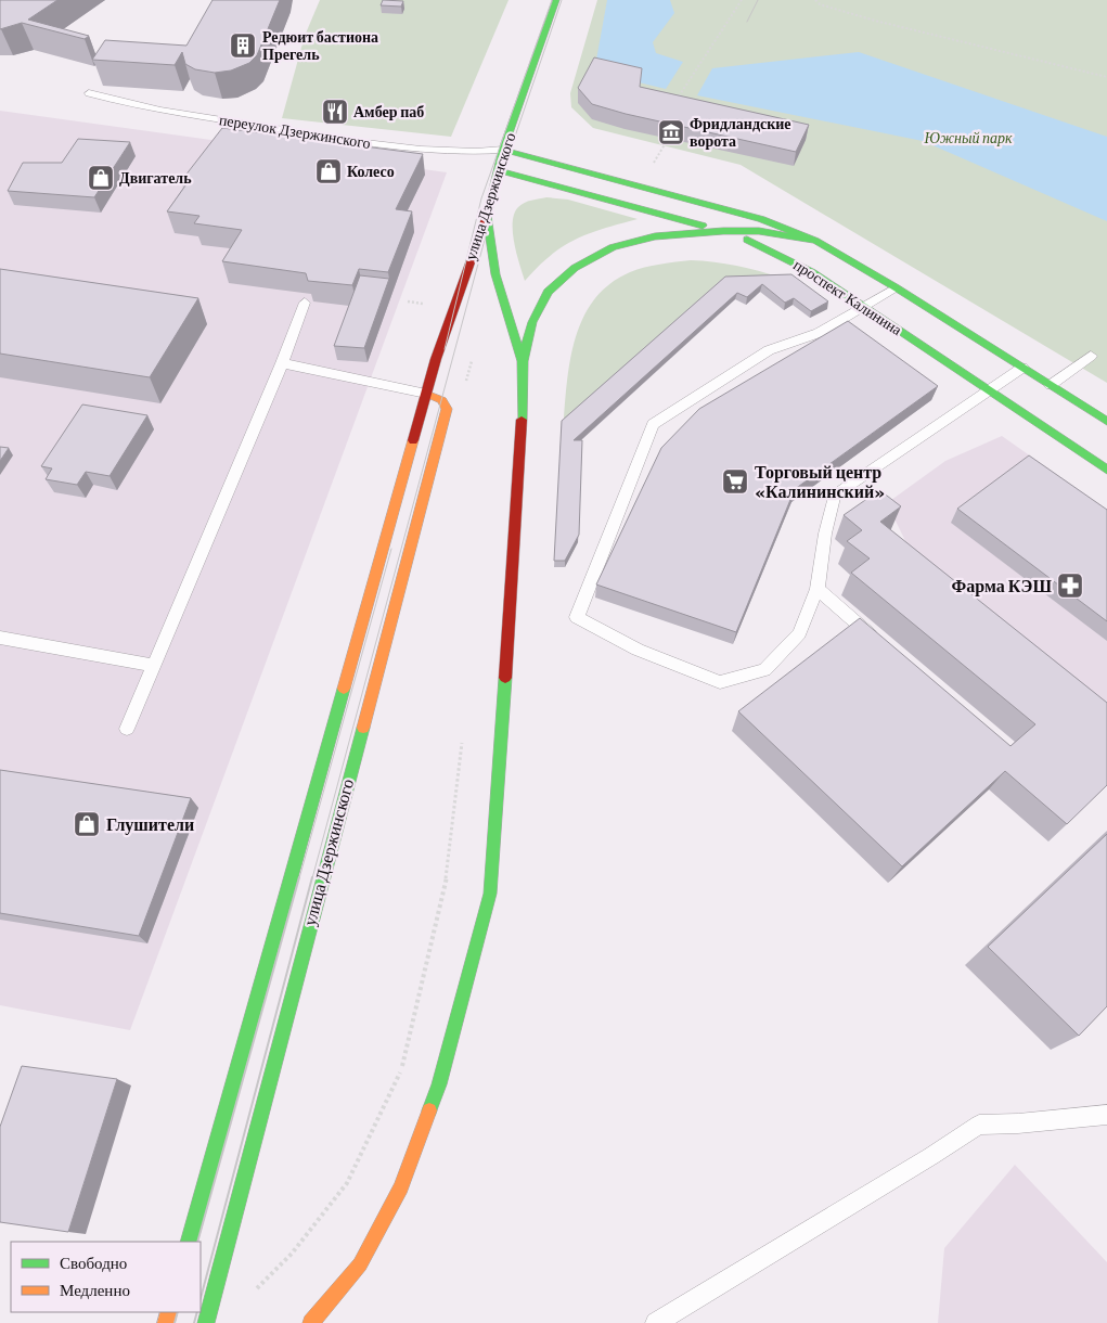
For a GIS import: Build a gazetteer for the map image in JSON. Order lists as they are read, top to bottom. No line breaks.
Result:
{"streets":{"main road":["улица Дзержинского","проспект Калинина"],"lane":["переулок Дзержинского"]},"crossings":[["переулок Дзержинского","улица Дзержинского"],["переулок Дзержинского","проспект Калинина"],["улица Дзержинского","проспект Калинина"]],"parks":["Южный парк"],"places":{"building":["Редюит бастиона Прегель"],"restaurant":["Амбер паб"],"museum":["Фридландские ворота"],"shop":["Колесо","Двигатель","Глушители"],"supermarket":["Торговый центр «Калининский»"],"pharmacy":["Фарма КЭШ"]},"legend":["Свободно","Медленно"]}
